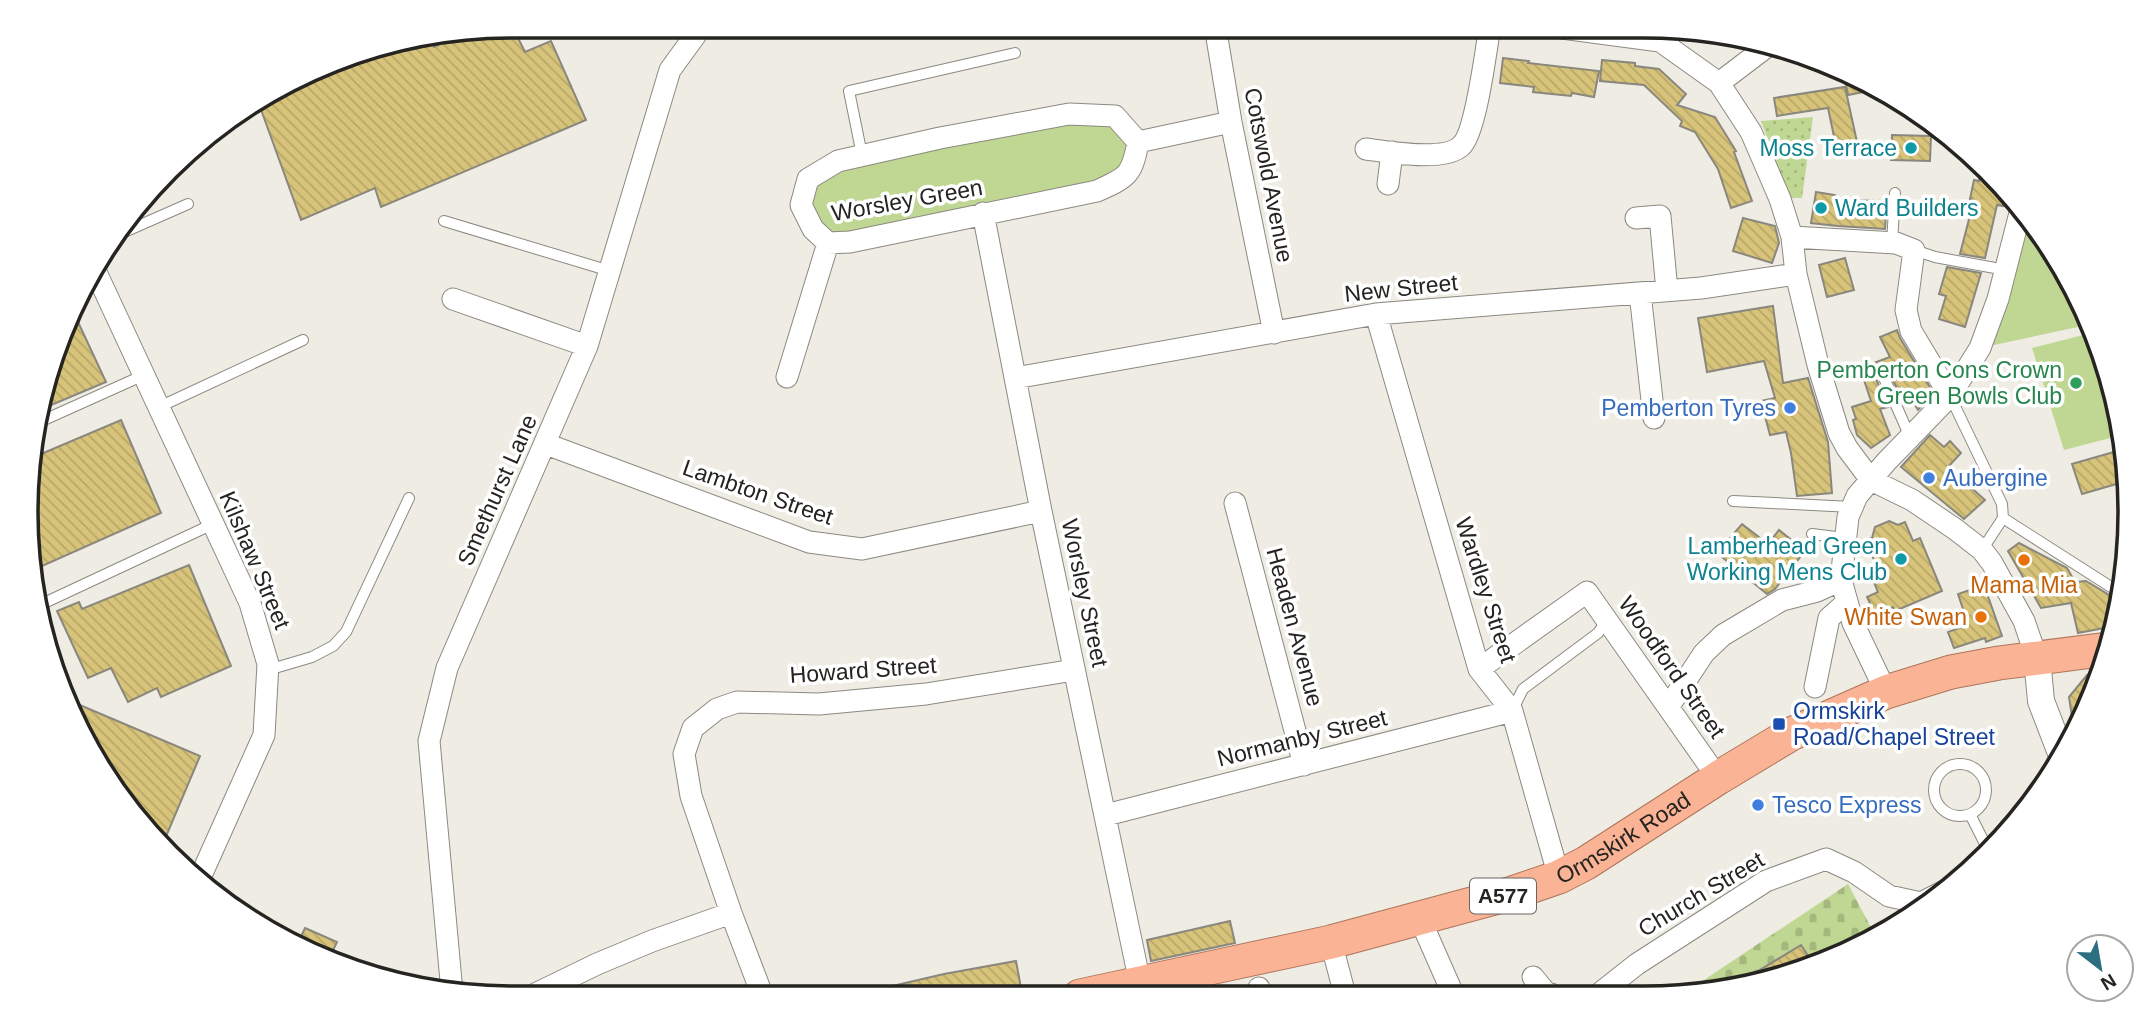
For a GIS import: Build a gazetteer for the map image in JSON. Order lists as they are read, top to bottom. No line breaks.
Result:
{"streets":{"highway":["Ormskirk Road","A577"],"street":["Cotswold Avenue","Worsley Green","New Street","Smethurst Lane","Lambton Street","Kilshaw Street","Wardley Street","Worsley Street","Headen Avenue","Woodford Street","Howard Street","Normanby Street","Church Street"]},"crossings":[["Cotswold Avenue","New Street"],["Worsley Green","Worsley Street"],["New Street","Wardley Street"],["New Street","Worsley Street"],["Smethurst Lane","Lambton Street"],["Lambton Street","Worsley Street"],["Wardley Street","Woodford Street"],["Wardley Street","Normanby Street"],["Wardley Street","Ormskirk Road"],["Worsley Street","Howard Street"],["Worsley Street","Normanby Street"],["Worsley Street","Ormskirk Road"],["Headen Avenue","Normanby Street"],["Woodford Street","Ormskirk Road"]],"places":{"other":["Moss Terrace","Ward Builders","Pemberton Cons Crown Green Bowls Club","Pemberton Tyres","Aubergine","Lamberhead Green Working Mens Club","Mama Mia","White Swan","Tesco Express"],"transit":["Ormskirk Road/Chapel Street"]},"north":"bottom right"}
